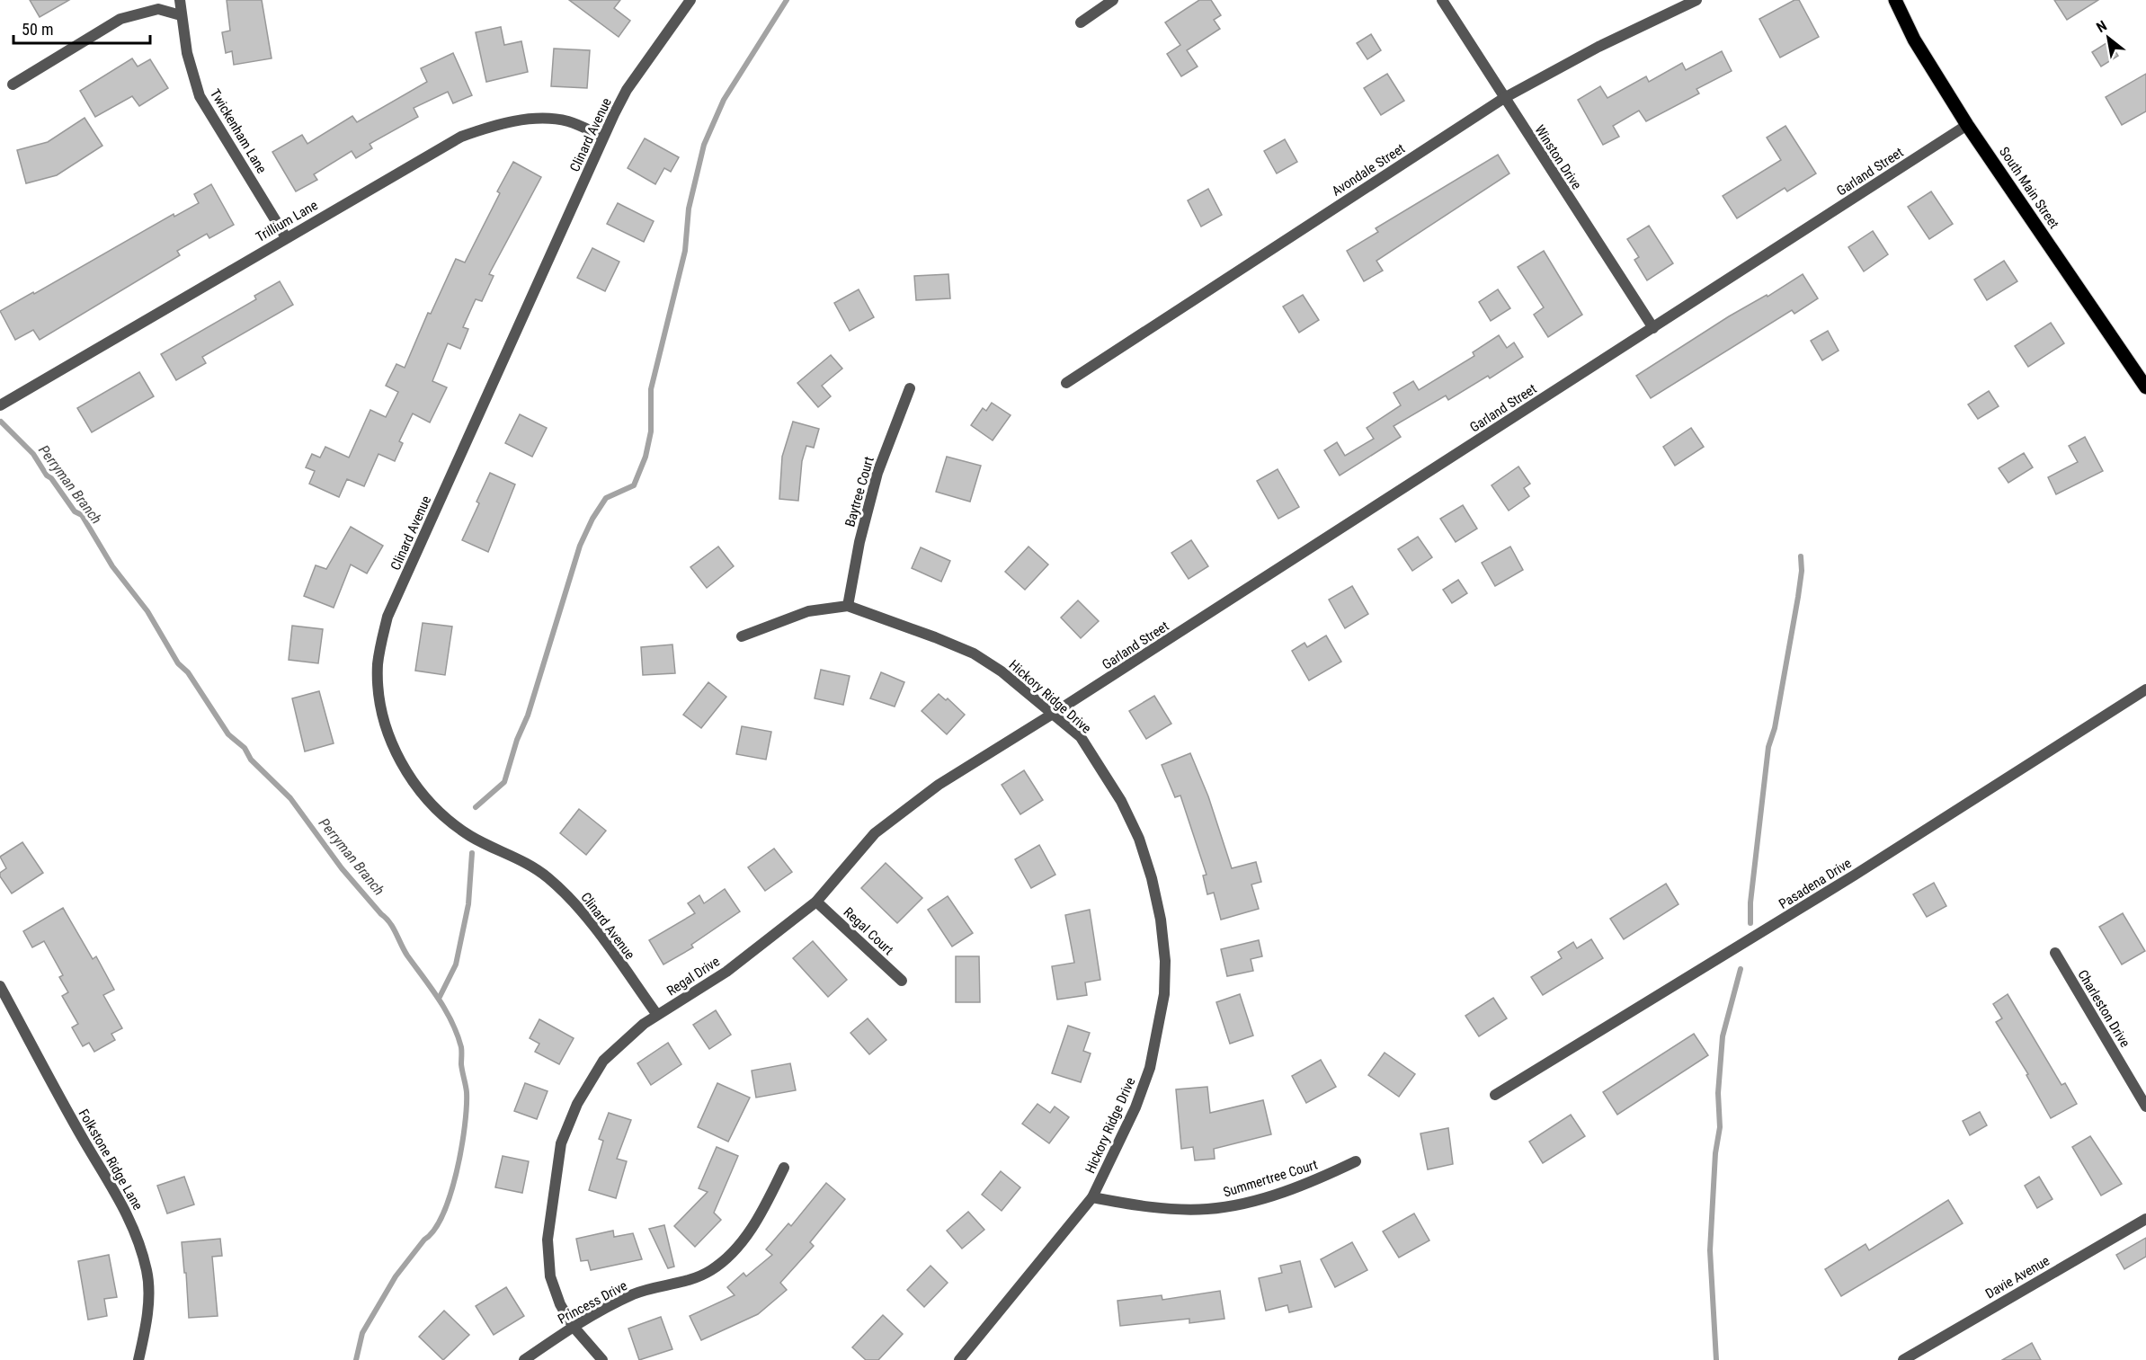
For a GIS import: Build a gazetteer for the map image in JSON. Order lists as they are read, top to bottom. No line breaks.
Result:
{"streets":{"main road":["South Main Street"],"street":["Twickenham Lane","Clinard Avenue","Winston Drive","Avondale Street","Garland Street","Trillium Lane","Baytree Court","Hickory Ridge Drive","Pasadena Drive","Regal Court","Regal Drive","Charleston Drive","Folkstone Ridge Lane","Summertree Court","Davie Avenue","Princess Drive"]},"crossings":[["Twickenham Lane","Trillium Lane"],["Clinard Avenue","Trillium Lane"],["Clinard Avenue","Regal Drive"],["Winston Drive","Avondale Street"],["Winston Drive","Garland Street"],["Garland Street","South Main Street"],["Garland Street","Hickory Ridge Drive"],["Garland Street","Regal Drive"],["Baytree Court","Hickory Ridge Drive"],["Hickory Ridge Drive","Regal Drive"],["Hickory Ridge Drive","Summertree Court"],["Regal Court","Regal Drive"],["Regal Drive","Princess Drive"]],"water":["Perryman Branch"],"scale_bar":"50 m","north":"top left"}
